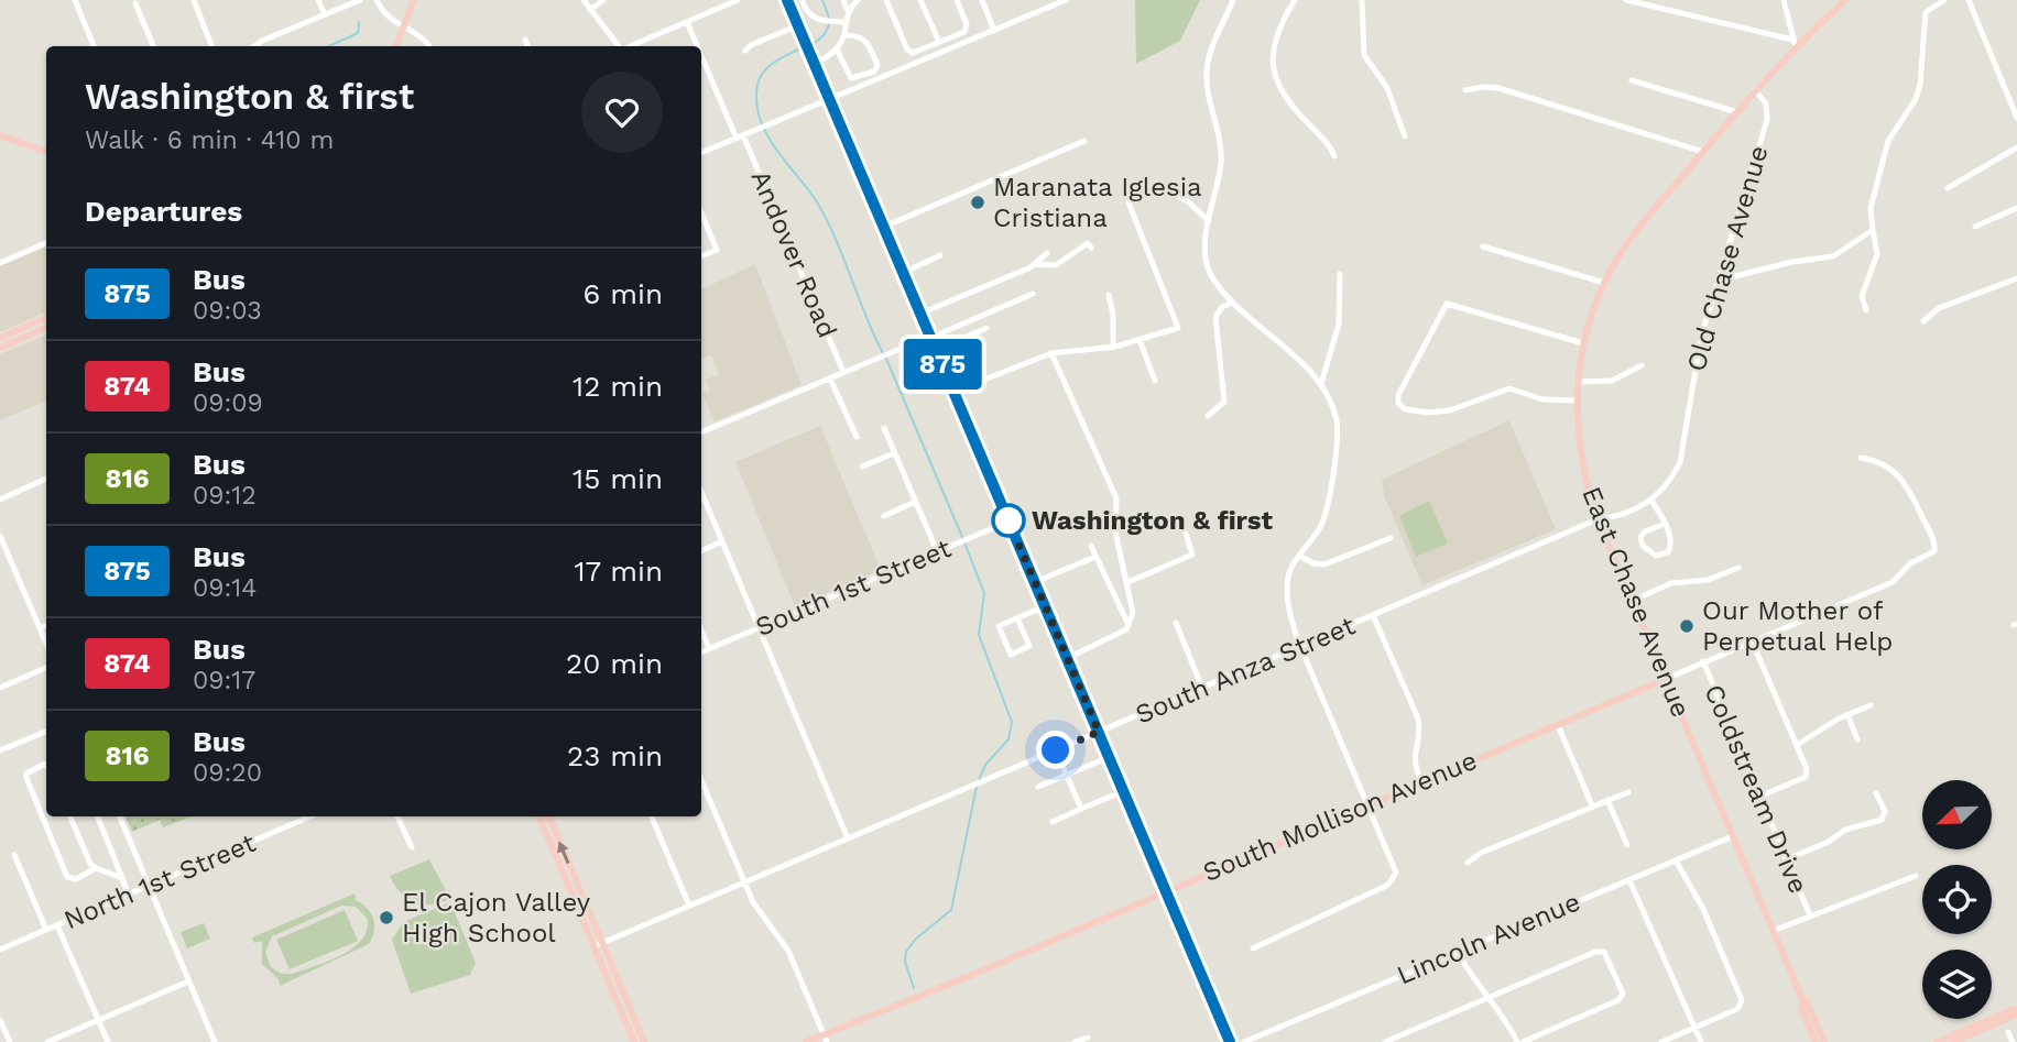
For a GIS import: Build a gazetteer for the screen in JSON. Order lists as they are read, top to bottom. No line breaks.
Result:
{"streets":{"main road":["East Chase Avenue","South Mollison Avenue"],"street":["Andover Road","Old Chase Avenue","South 1st Street","South Anza Street","Coldstream Drive","North 1st Street","Lincoln Avenue"]},"crossings":[["Old Chase Avenue","East Chase Avenue"],["Old Chase Avenue","South Anza Street"],["East Chase Avenue","South Anza Street"],["East Chase Avenue","South Mollison Avenue"],["East Chase Avenue","Lincoln Avenue"],["Coldstream Drive","South Mollison Avenue"]],"places":["Maranata Iglesia Cristiana","Washington & first","Our Mother of Perpetual Help","El Cajon Valley High School"],"lines":["bus line 875"],"north":"bottom left","page":{"on_map":"875","heading":[["Washington & first","Walk · 6 min · 410 m"],"Departures"],"list":[{"mark":"875","name":"Bus","note":"09:03","value":"6 min"},{"mark":"874","name":"Bus","note":"09:09","value":"12 min"},{"mark":"816","name":"Bus","note":"09:12","value":"15 min"},{"mark":"875","name":"Bus","note":"09:14","value":"17 min"},{"mark":"874","name":"Bus","note":"09:17","value":"20 min"},{"mark":"816","name":"Bus","note":"09:20","value":"23 min"}]}}
